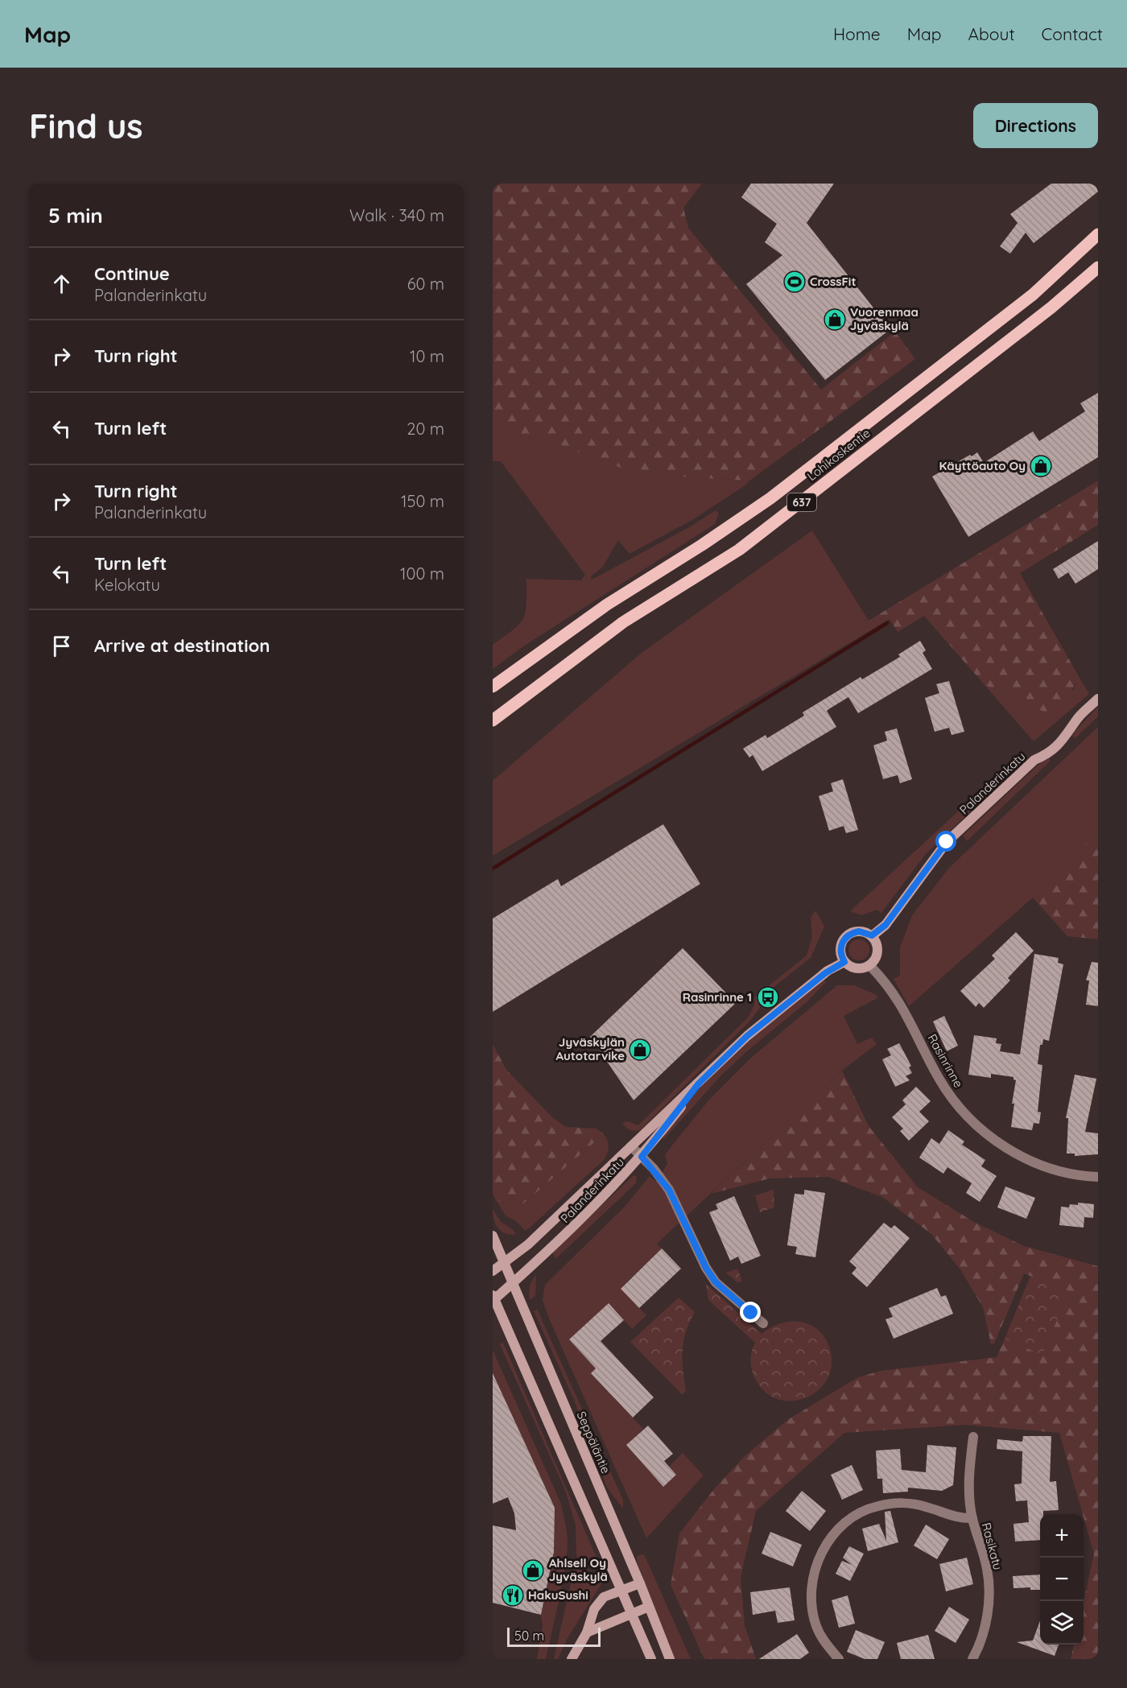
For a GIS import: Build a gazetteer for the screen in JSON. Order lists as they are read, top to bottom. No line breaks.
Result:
{"streets":{"main road":["Lohikoskentie","637"],"street":["Palanderinkatu","Rasinrinne","Seppäläntie","Rasikatu"]},"crossings":[["Palanderinkatu","Rasinrinne"],["Palanderinkatu","Seppäläntie"]],"places":{"sports":["CrossFit"],"shop":["Vuorenmaa Jyväskylä","Käyttöauto Oy","Jyväskylän Autotarvike","Ahlsell Oy Jyväskylä"],"bus stop":["Rasinrinne 1"],"restaurant":["HakuSushi"]},"scale_bar":"50 m","page":{"header":"Map","nav":["Home","Map","About","Contact"],"buttons":"Directions","title":"Find us","heading":["5 min","Walk · 340 m"],"list":[["Continue","Palanderinkatu","60 m"],["Turn right","10 m"],["Turn left","20 m"],["Turn right","Palanderinkatu","150 m"],["Turn left","Kelokatu","100 m"],"Arrive at destination"],"map_buttons":["+","−"],"scale":"50 m"}}
